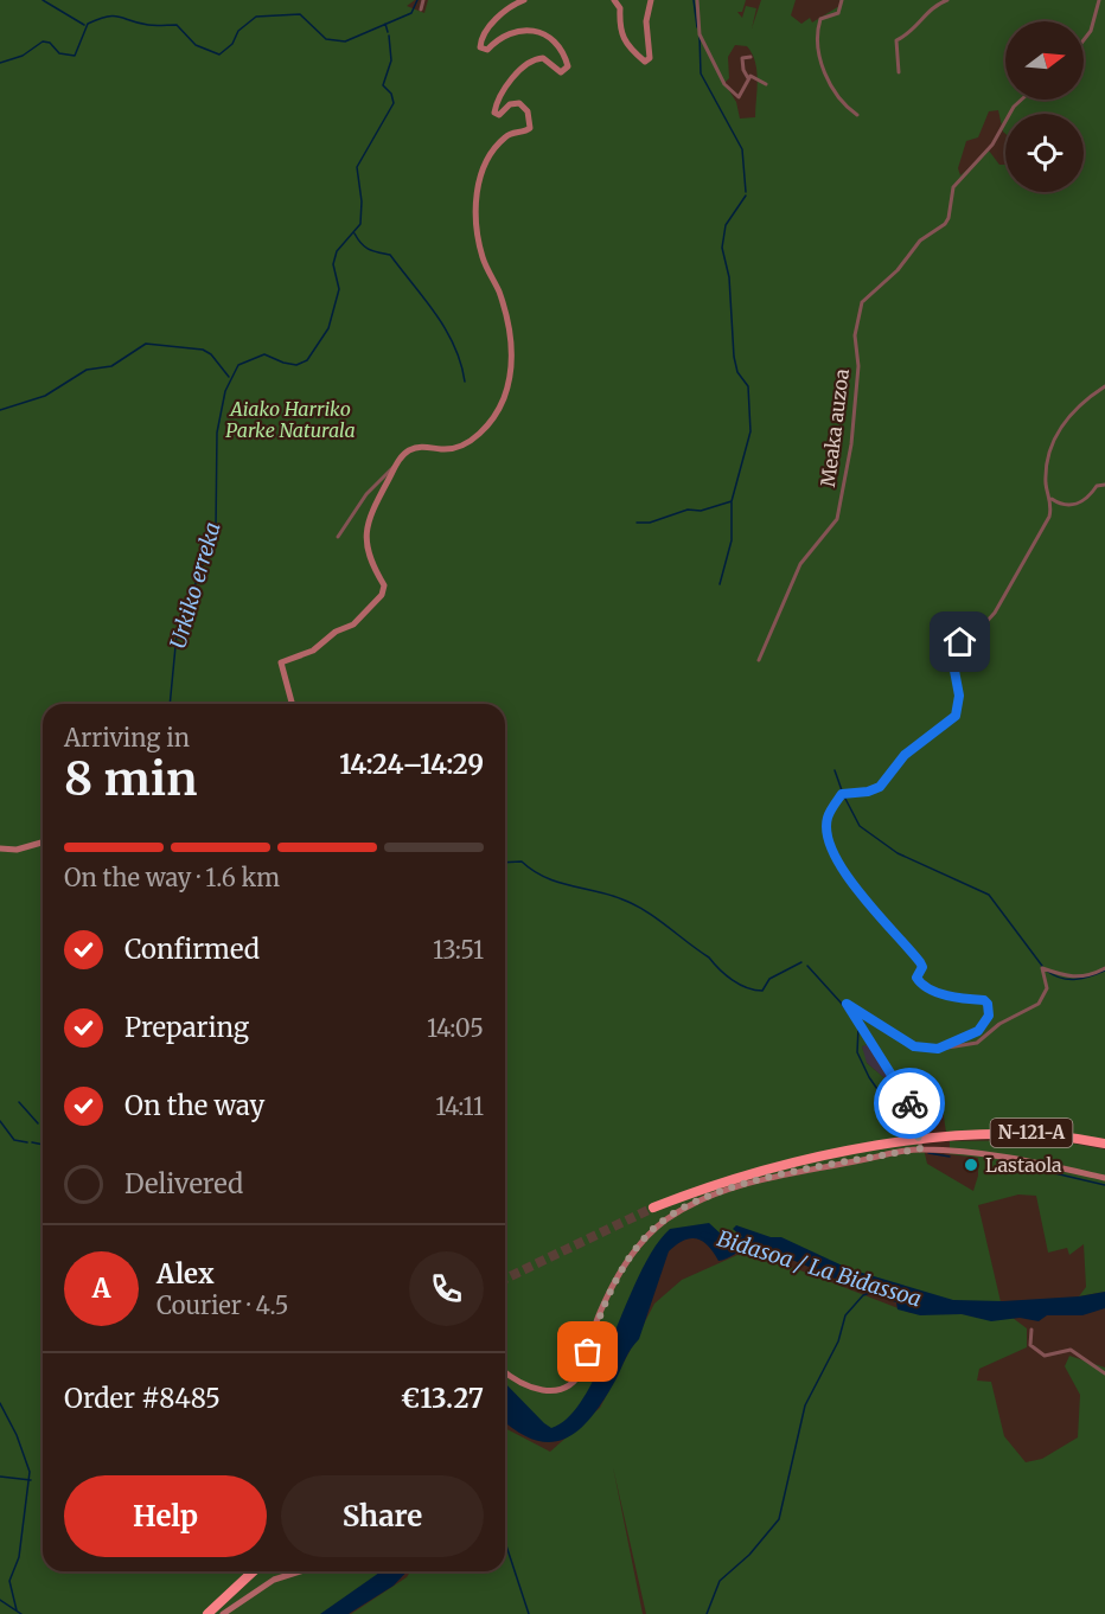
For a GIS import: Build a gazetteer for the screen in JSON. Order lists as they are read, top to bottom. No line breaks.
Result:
{"streets":{"highway":["N-121-A"],"street":["Meaka auzoa"]},"water":["Urkiko erreka","Bidasoa / La Bidassoa"],"parks":["Aiako Harriko Parke Naturala"],"places":["Lastaola"],"north":"right","page":{"heading":["8 min","Arriving in","14:24–14:29"],"panel":["Alex","Courier · 4.5","Order #8485","€13.27"],"bar":"On the way · 1.6 km","list":[["Confirmed","13:51"],["Preparing","14:05"],["On the way","14:11"],"Delivered"],"round":"A","buttons":["Help","Share"]}}
